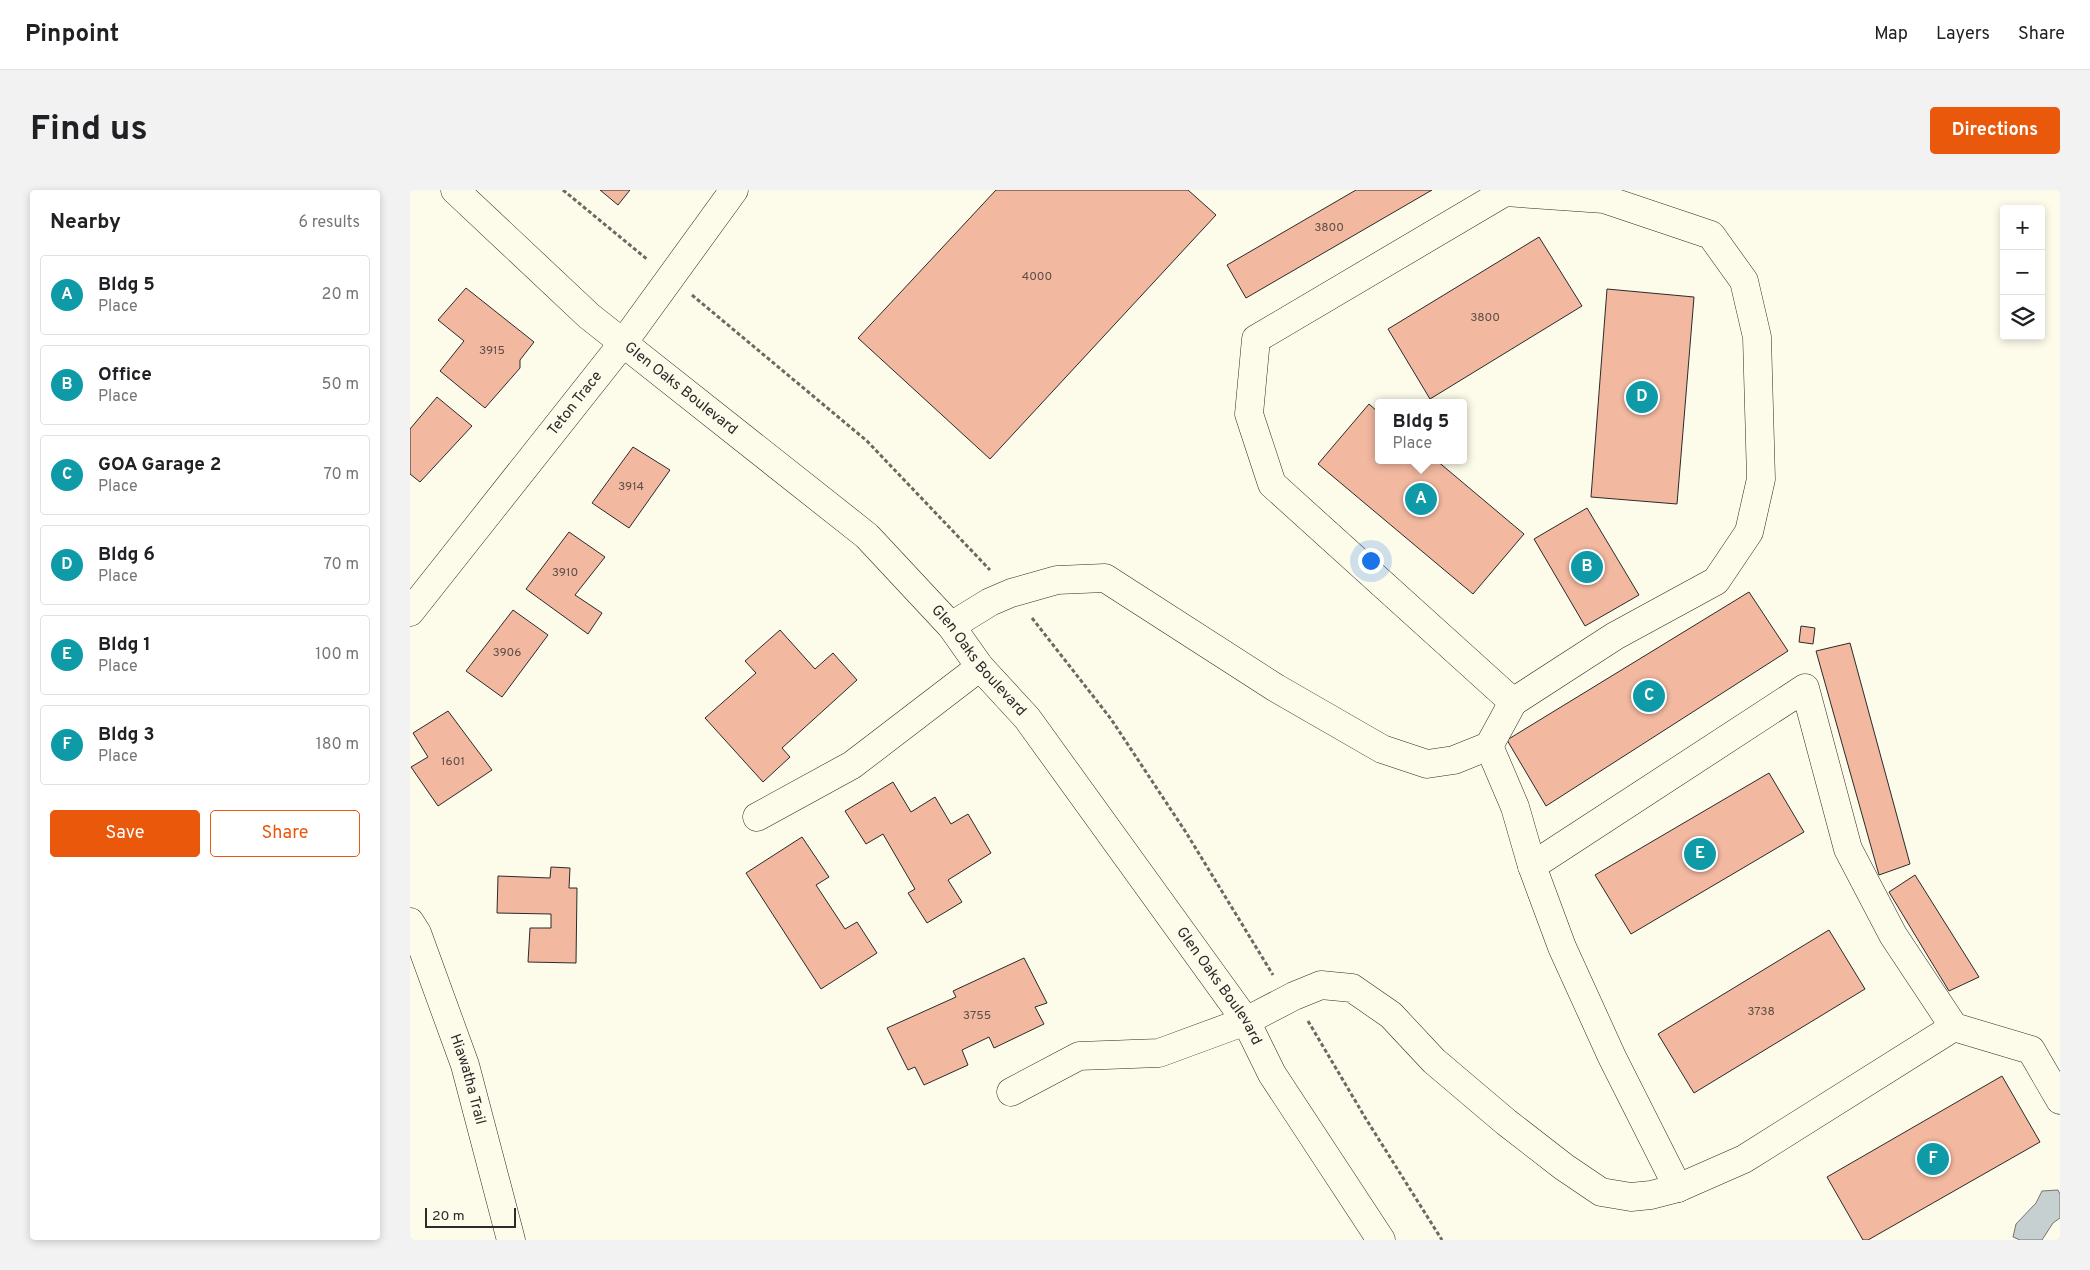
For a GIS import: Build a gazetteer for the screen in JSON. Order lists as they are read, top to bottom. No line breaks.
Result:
{"streets":{"main road":["Glen Oaks Boulevard","Teton Trace","Hiawatha Trail"]},"crossings":[["Glen Oaks Boulevard","Teton Trace"]],"house_numbers":["3800","4000","3800","3915","3914","3910","3906","1601","3738","3755"],"scale_bar":"20 m","page":{"header":"Pinpoint","nav":["Map","Layers","Share"],"buttons":["Directions",["Save","Share"]],"title":"Find us","heading":["Nearby","6 results"],"map_buttons":["+","−"],"list":[{"mark":"A","name":"Bldg 5","note":"Place","value":"20 m"},{"mark":"B","name":"Office","note":"Place","value":"50 m"},{"mark":"C","name":"GOA Garage 2","note":"Place","value":"70 m"},{"mark":"D","name":"Bldg 6","note":"Place","value":"70 m"},{"mark":"E","name":"Bldg 1","note":"Place","value":"100 m"},{"mark":"F","name":"Bldg 3","note":"Place","value":"180 m"}],"pins":["D","A","B","C","E","F"],"popup":["Bldg 5","Place"],"scale":"20 m"}}
